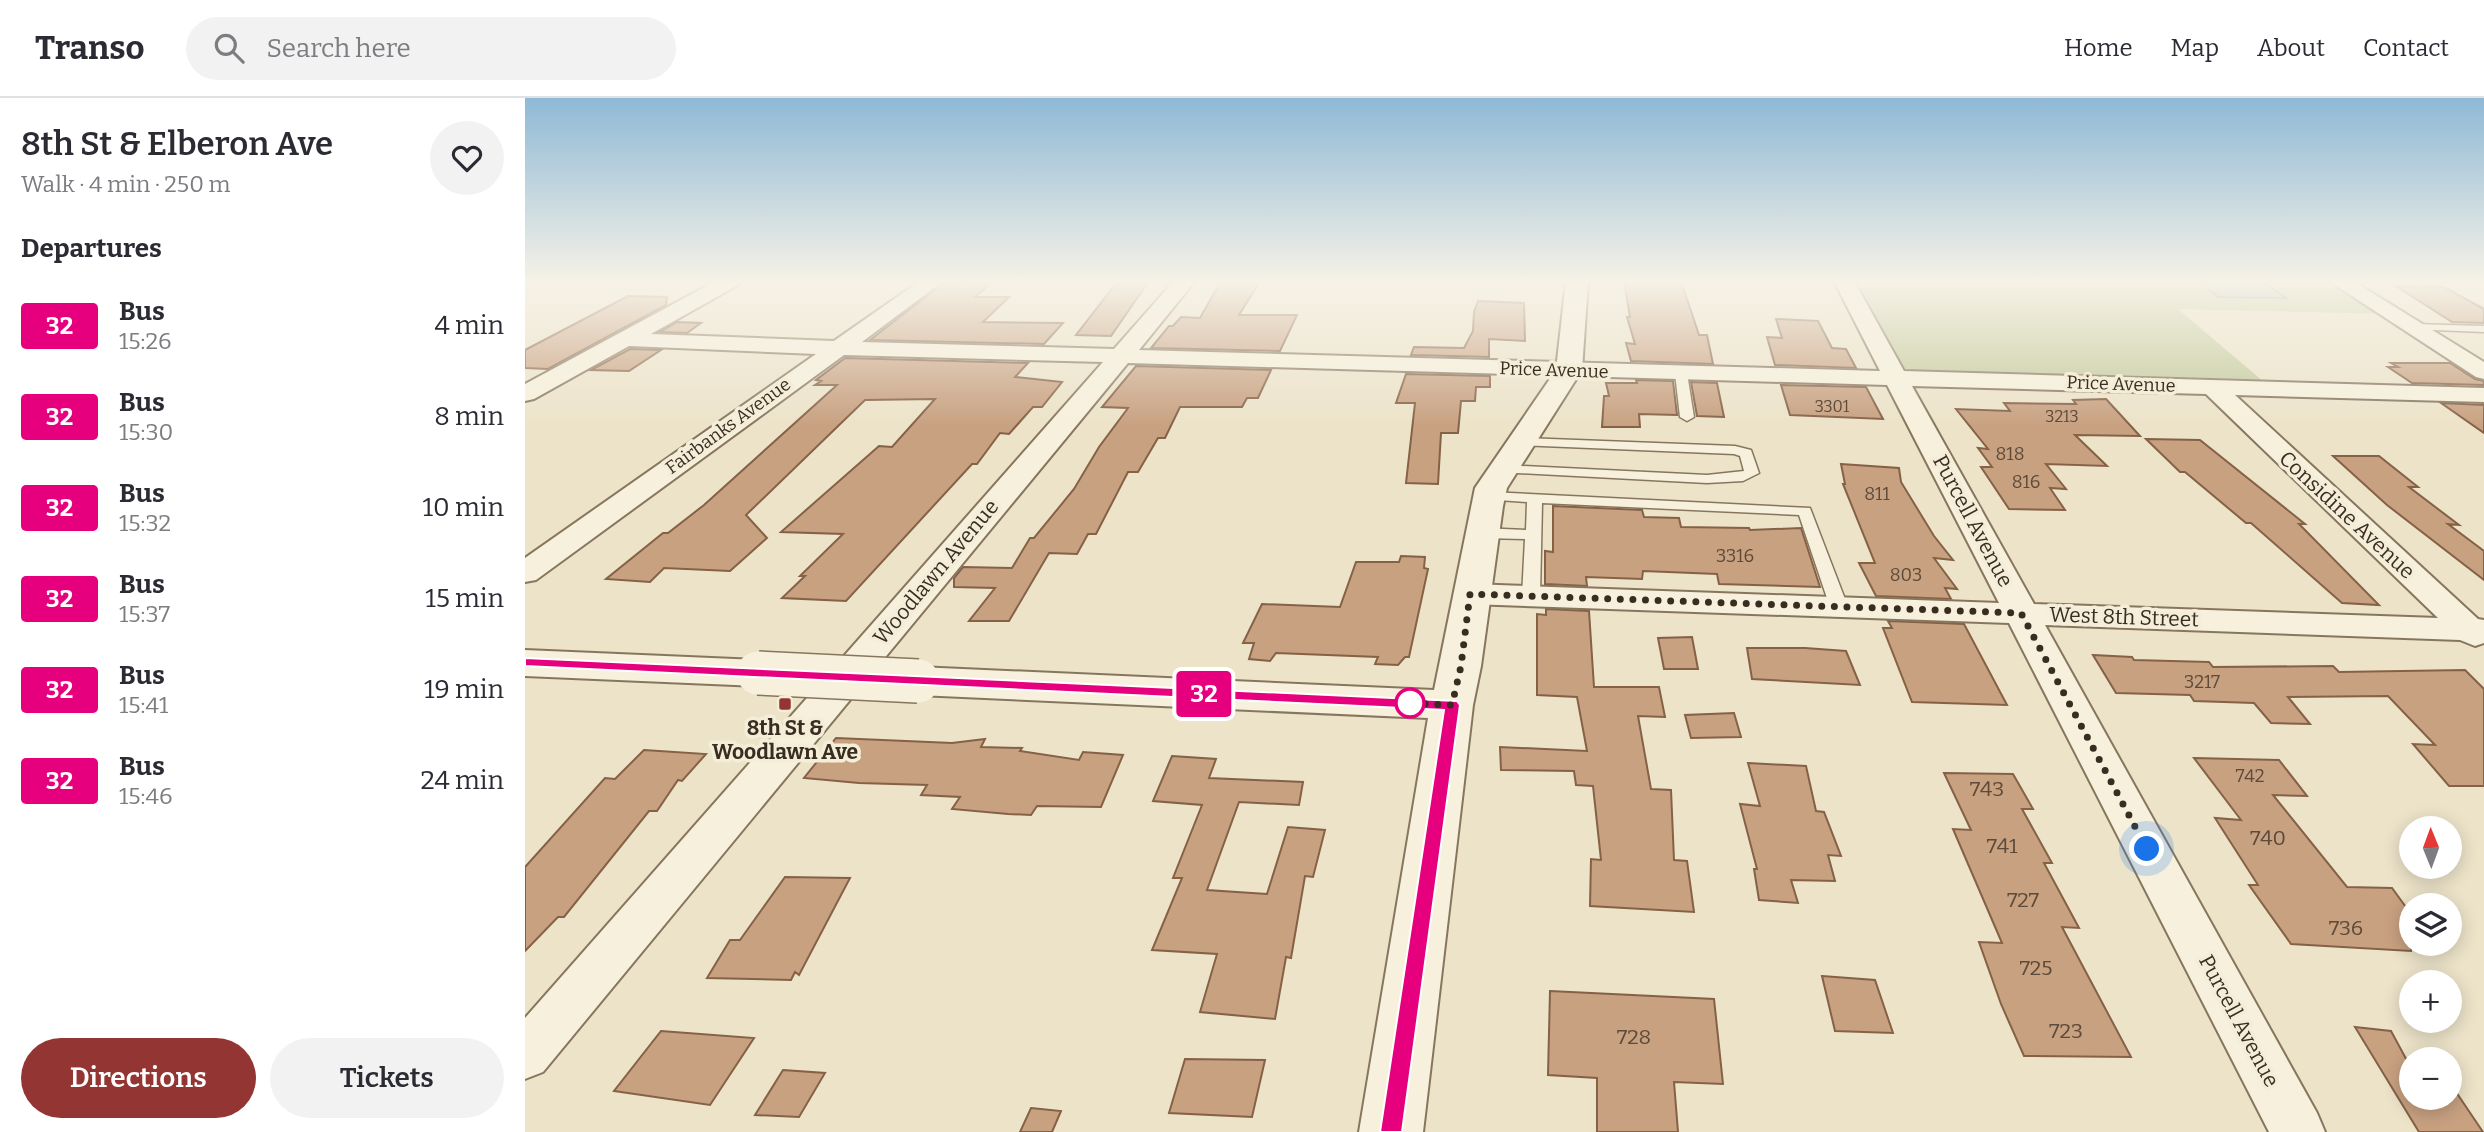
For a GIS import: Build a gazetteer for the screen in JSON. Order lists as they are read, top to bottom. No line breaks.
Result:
{"streets":{"street":["Price Avenue","Fairbanks Avenue","Considine Avenue","Purcell Avenue","Woodlawn Avenue","West 8th Street"]},"crossings":[["Price Avenue","Fairbanks Avenue"],["Price Avenue","Considine Avenue"],["Price Avenue","Purcell Avenue"],["Price Avenue","Woodlawn Avenue"],["Considine Avenue","West 8th Street"],["Purcell Avenue","West 8th Street"]],"places":{"transit":["8th St & Woodlawn Ave"]},"lines":["bus line 32"],"house_numbers":["3301","3213","818","816","811","3316","803","3217","742","743","740","741","727","736","725","723","728"],"north":"top","page":{"header":"Transo","search":"Search here","nav":["Home","Map","About","Contact"],"heading":[["8th St & Elberon Ave","Walk · 4 min · 250 m"],"Departures"],"on_map":"32","list":[{"mark":"32","name":"Bus","note":"15:26","value":"4 min"},{"mark":"32","name":"Bus","note":"15:30","value":"8 min"},{"mark":"32","name":"Bus","note":"15:32","value":"10 min"},{"mark":"32","name":"Bus","note":"15:37","value":"15 min"},{"mark":"32","name":"Bus","note":"15:41","value":"19 min"},{"mark":"32","name":"Bus","note":"15:46","value":"24 min"}],"map_buttons":["+","−"],"buttons":["Directions","Tickets"]}}
